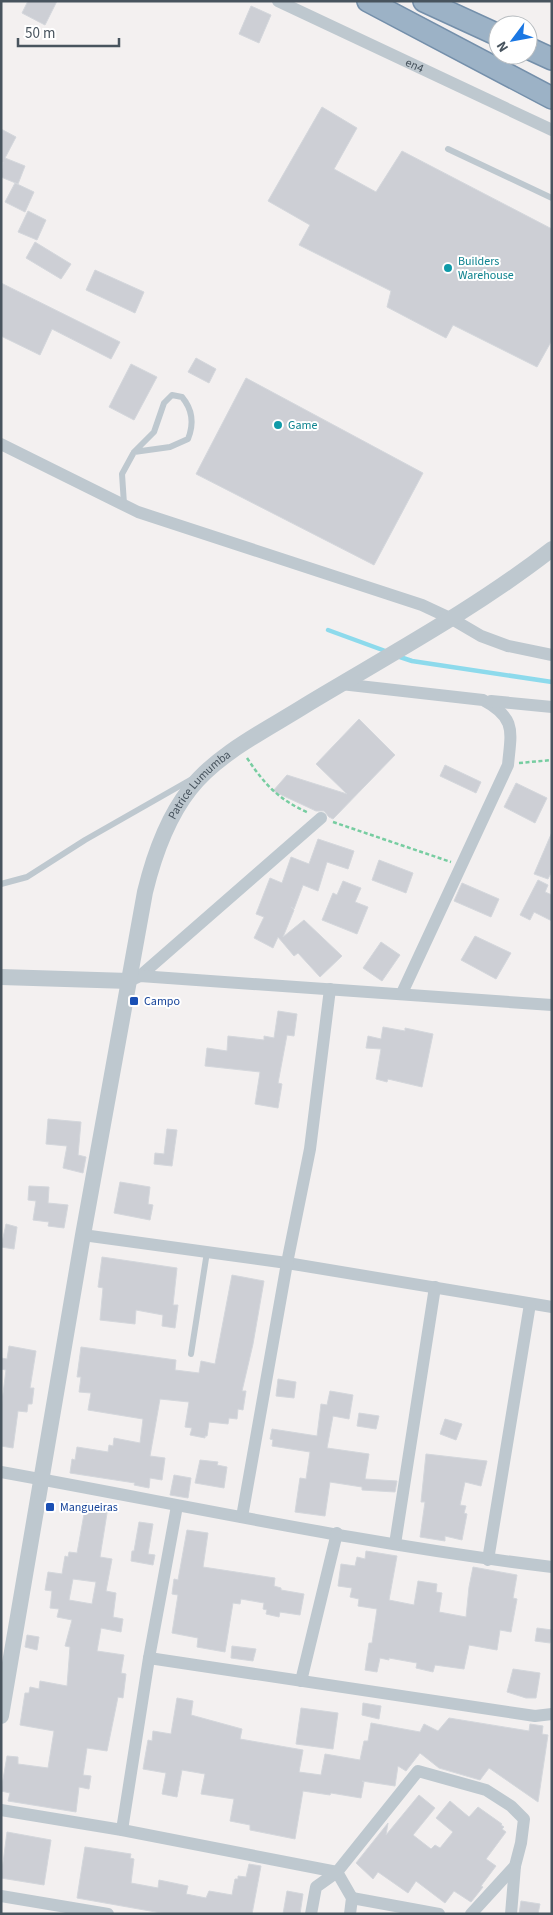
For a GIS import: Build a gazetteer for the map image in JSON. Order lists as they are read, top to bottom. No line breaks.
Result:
{"streets":{"street":["en4","Patrice Lumumba"]},"places":{"other":["Builders Warehouse","Game"],"transit":["Campo","Mangueiras"]},"scale_bar":"50 m","north":"bottom left"}
